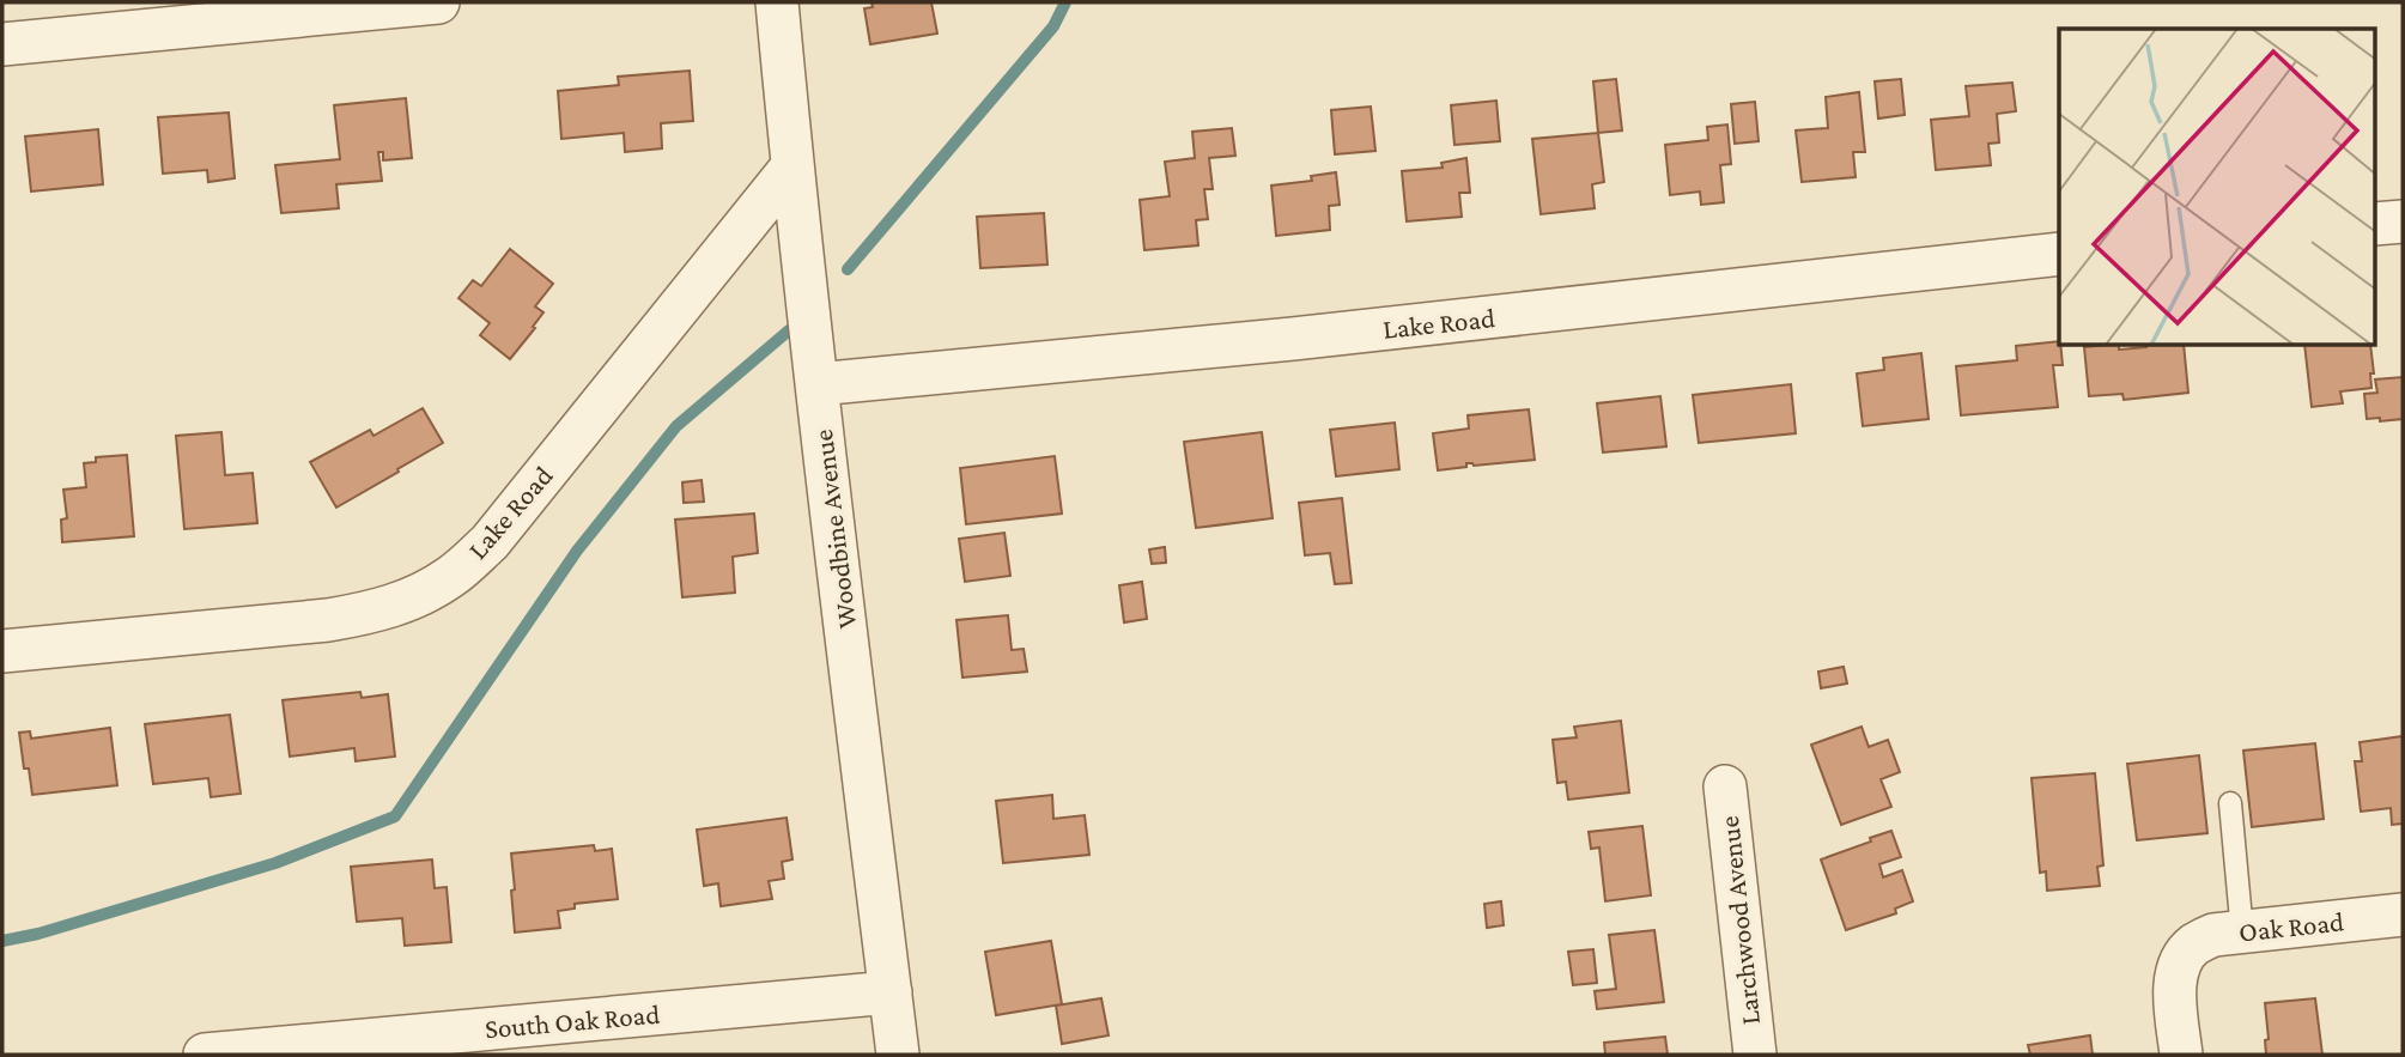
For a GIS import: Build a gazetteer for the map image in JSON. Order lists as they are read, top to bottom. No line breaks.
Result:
{"streets":{"street":["Lake Road","Woodbine Avenue","Larchwood Avenue","Oak Road","South Oak Road"]},"crossings":[["Lake Road","Woodbine Avenue"],["Woodbine Avenue","South Oak Road"]]}
